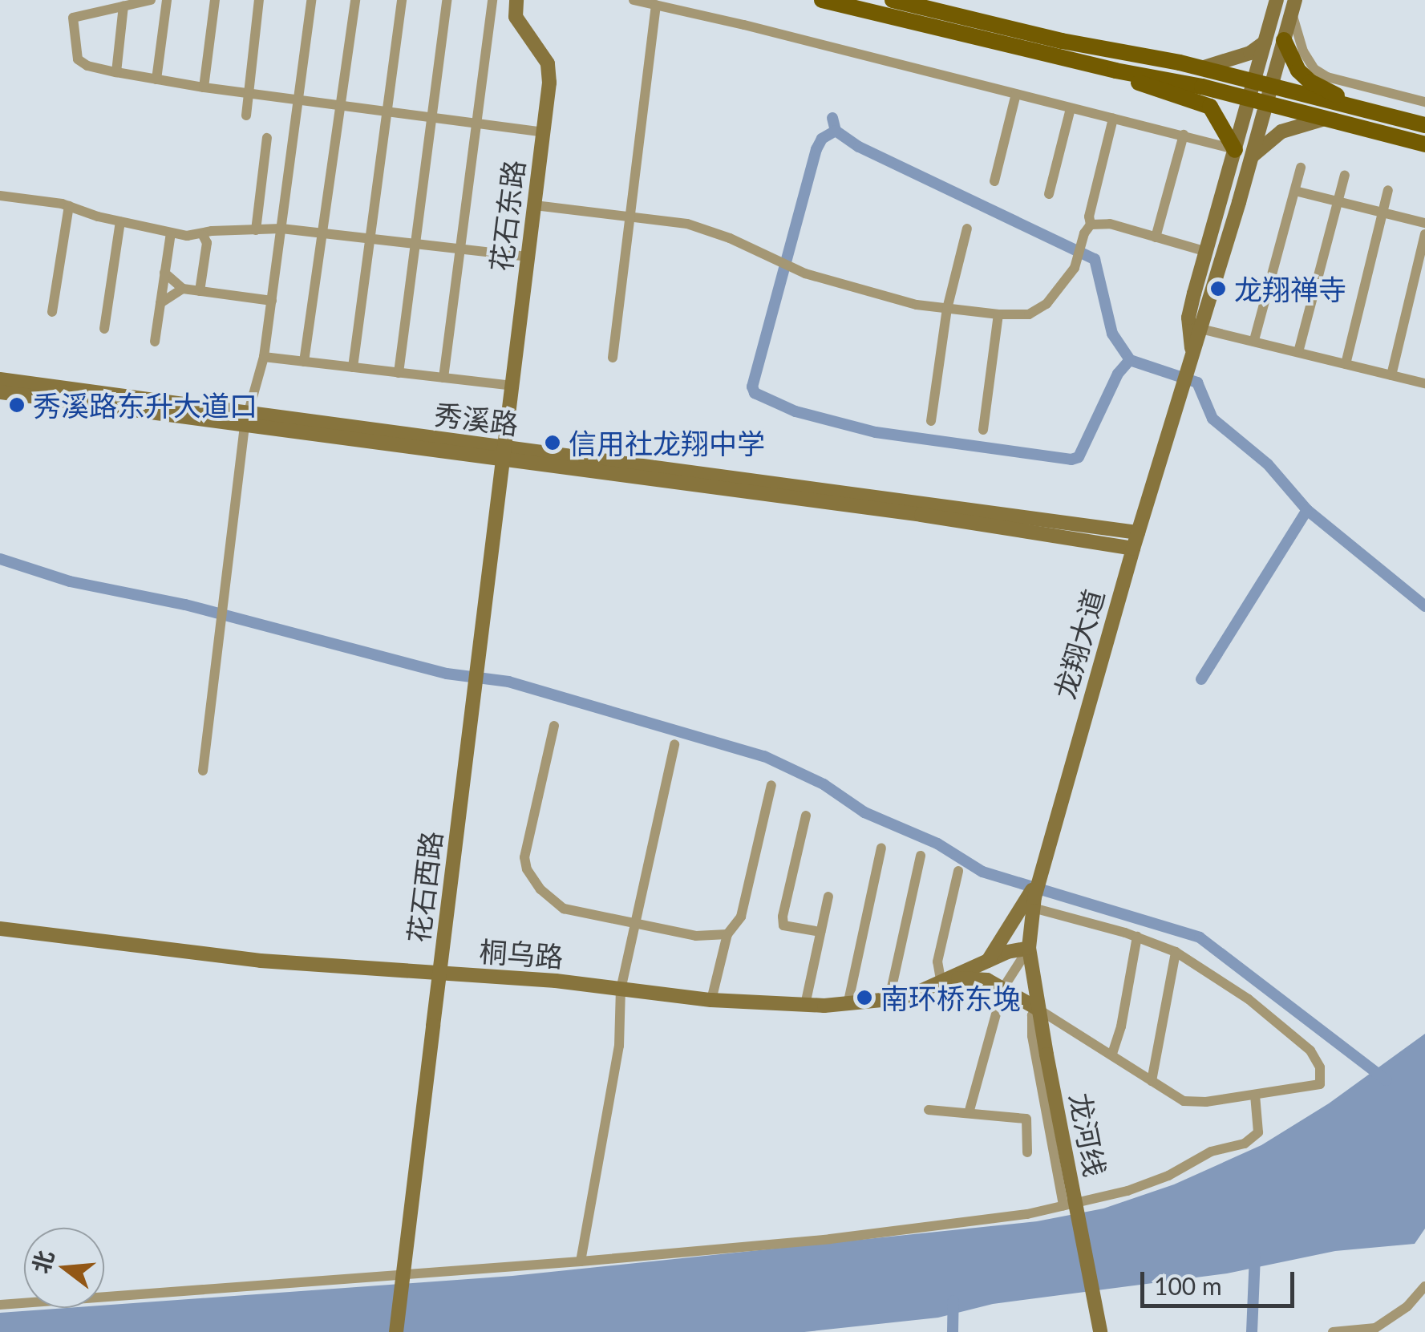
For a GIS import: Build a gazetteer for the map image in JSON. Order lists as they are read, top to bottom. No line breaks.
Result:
{"streets":{"street":["花石东路","秀溪路","龙翔大道","花石西路","桐乌路","龙河线"]},"crossings":[["花石东路","秀溪路"],["花石东路","花石西路"],["秀溪路","龙翔大道"],["秀溪路","花石西路"],["龙翔大道","桐乌路"],["龙翔大道","龙河线"],["花石西路","桐乌路"],["桐乌路","龙河线"]],"places":["龙翔禅寺","秀溪路东升大道口","信用社龙翔中学","南环桥东堍"],"scale_bar":"100 m","north":"left"}
